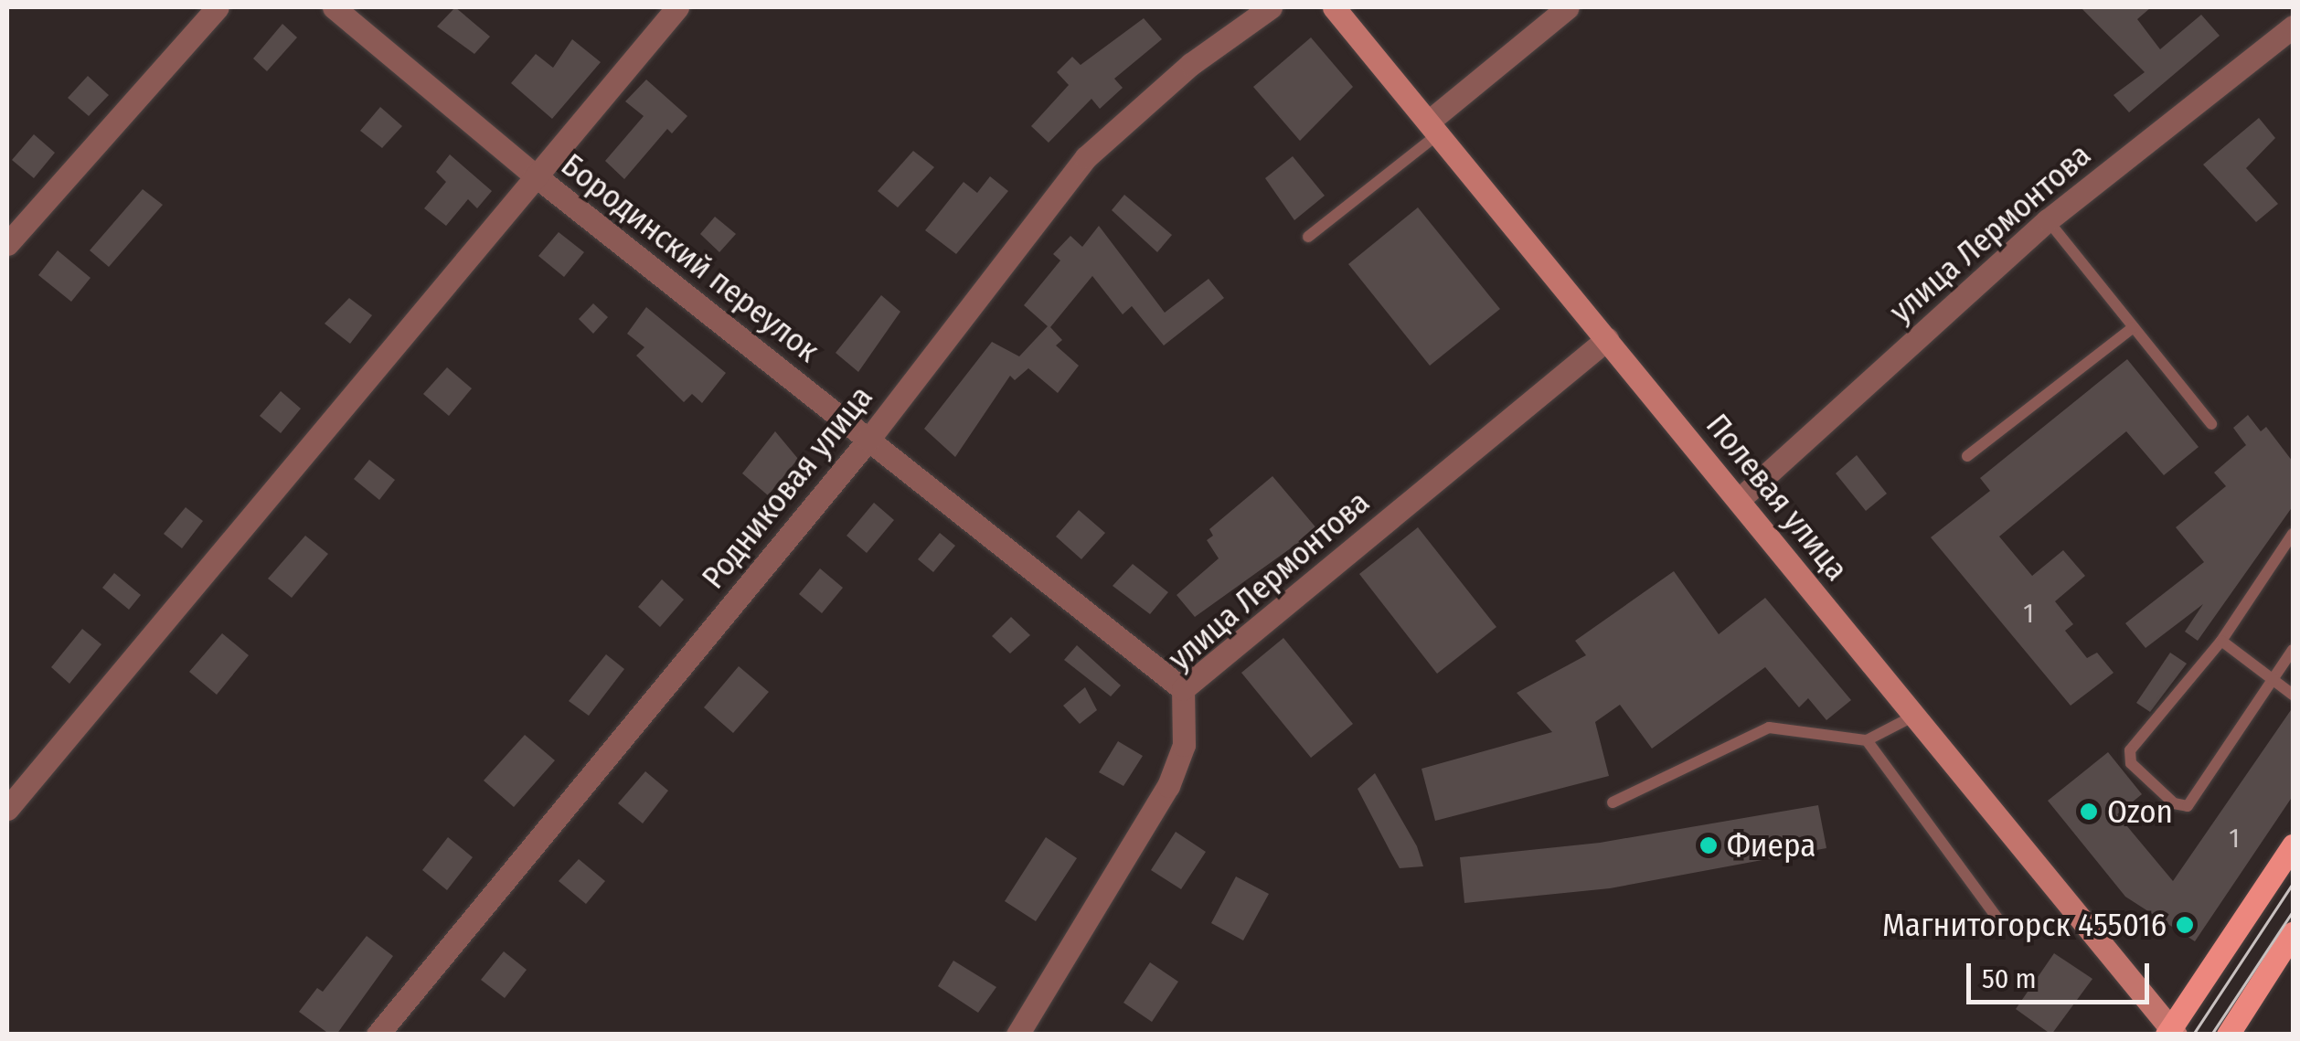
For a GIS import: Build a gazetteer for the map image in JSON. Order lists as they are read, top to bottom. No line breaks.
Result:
{"streets":{"street":["улица Лермонтова","Бородинский переулок","Родниковая улица","Полевая улица"]},"crossings":[["улица Лермонтова","Бородинский переулок"],["улица Лермонтова","Полевая улица"],["Бородинский переулок","Родниковая улица"]],"places":["Ozon","Фиера","Магнитогорск 455016"],"house_numbers":["1","1"],"scale_bar":"50 m"}
